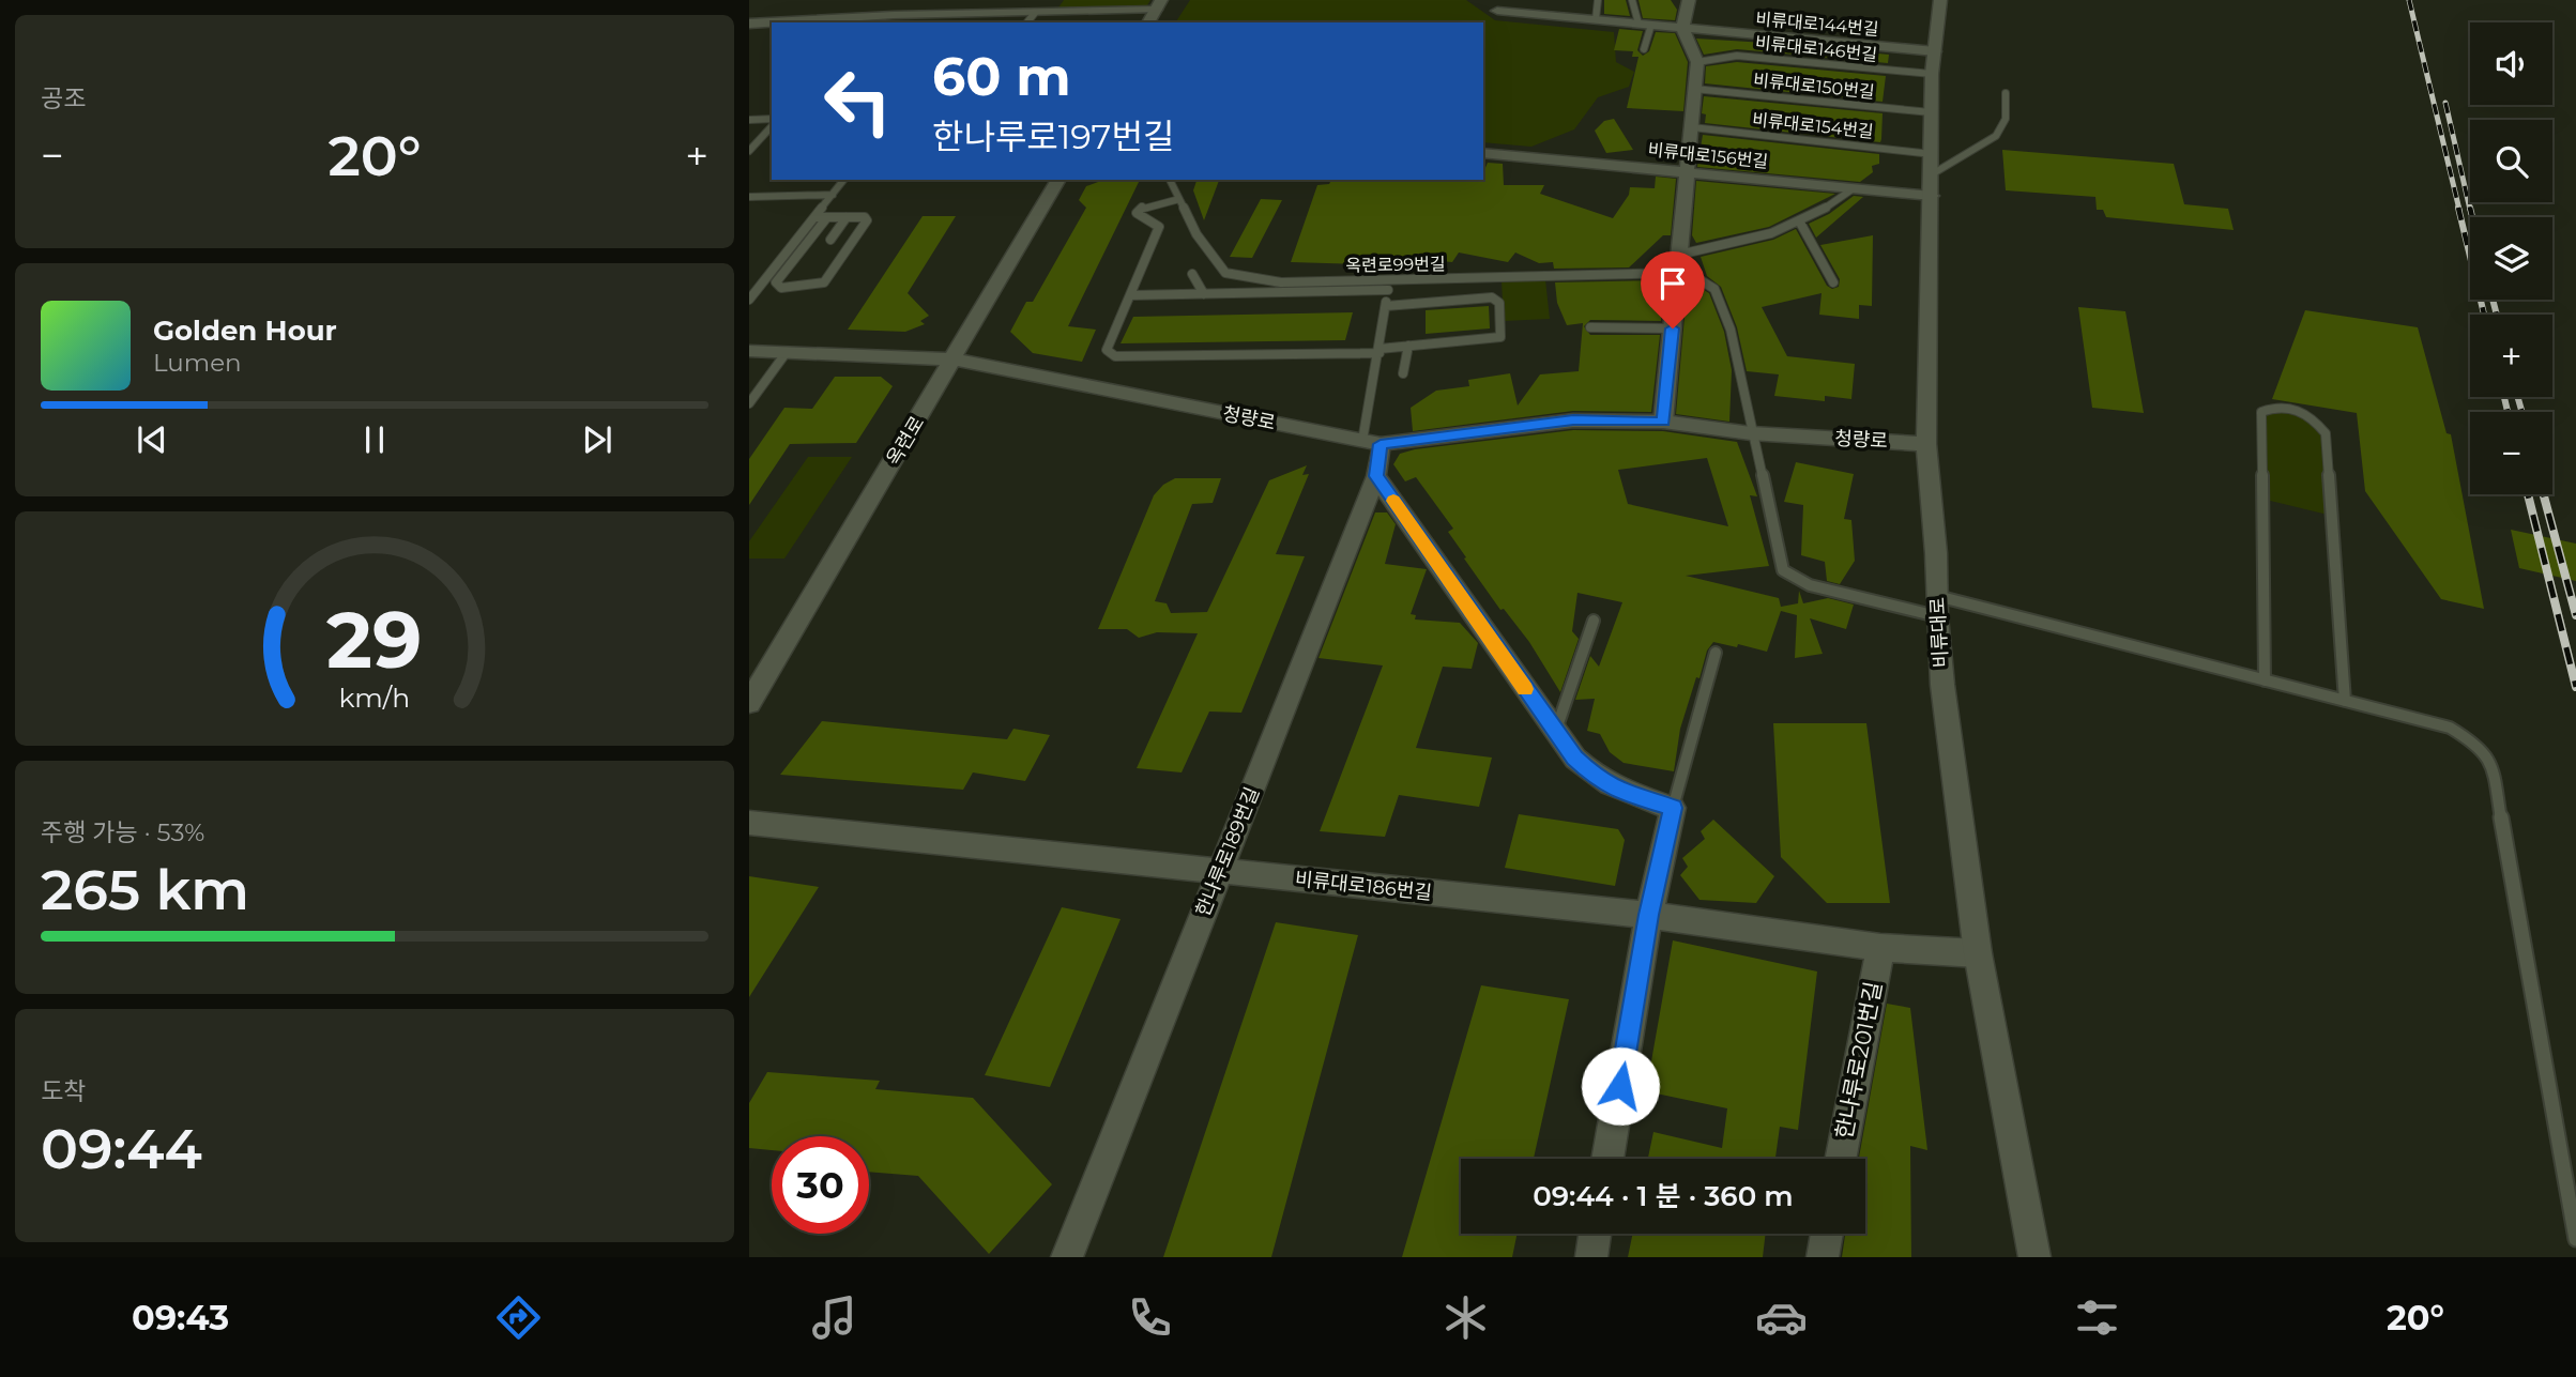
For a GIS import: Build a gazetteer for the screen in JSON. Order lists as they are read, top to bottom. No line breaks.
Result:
{"streets":{"street":["비류대로144번길","비류대로156번길","청량로","옥련로","비류대로","한나루로189번길","비류대로186번길","한나루로201번길"],"lane":["비류대로146번길","비류대로150번길","비류대로154번길","옥련로99번길"]},"crossings":[["비류대로144번길","비류대로146번길"],["비류대로144번길","비류대로"],["비류대로146번길","비류대로"],["비류대로150번길","비류대로"],["비류대로154번길","비류대로156번길"],["비류대로154번길","비류대로"],["비류대로156번길","옥련로99번길"],["비류대로156번길","비류대로"],["청량로","옥련로"],["청량로","비류대로"],["청량로","한나루로189번길"],["비류대로","비류대로186번길"],["한나루로189번길","비류대로186번길"],["비류대로186번길","한나루로201번길"]],"page":{"tile":["공조",["주행 가능 · 53%","265 km"],["도착","09:44"]],"map_buttons":["+","−"],"turn":["60 m","한나루로197번길"],"heat":["−","20°","+"],"song":["Golden Hour","Lumen"],"limit":"30","trip":"09:44 · 1 분 · 360 m","tabs":["09:43","20°"],"gauge":["29","km/h"]}}
